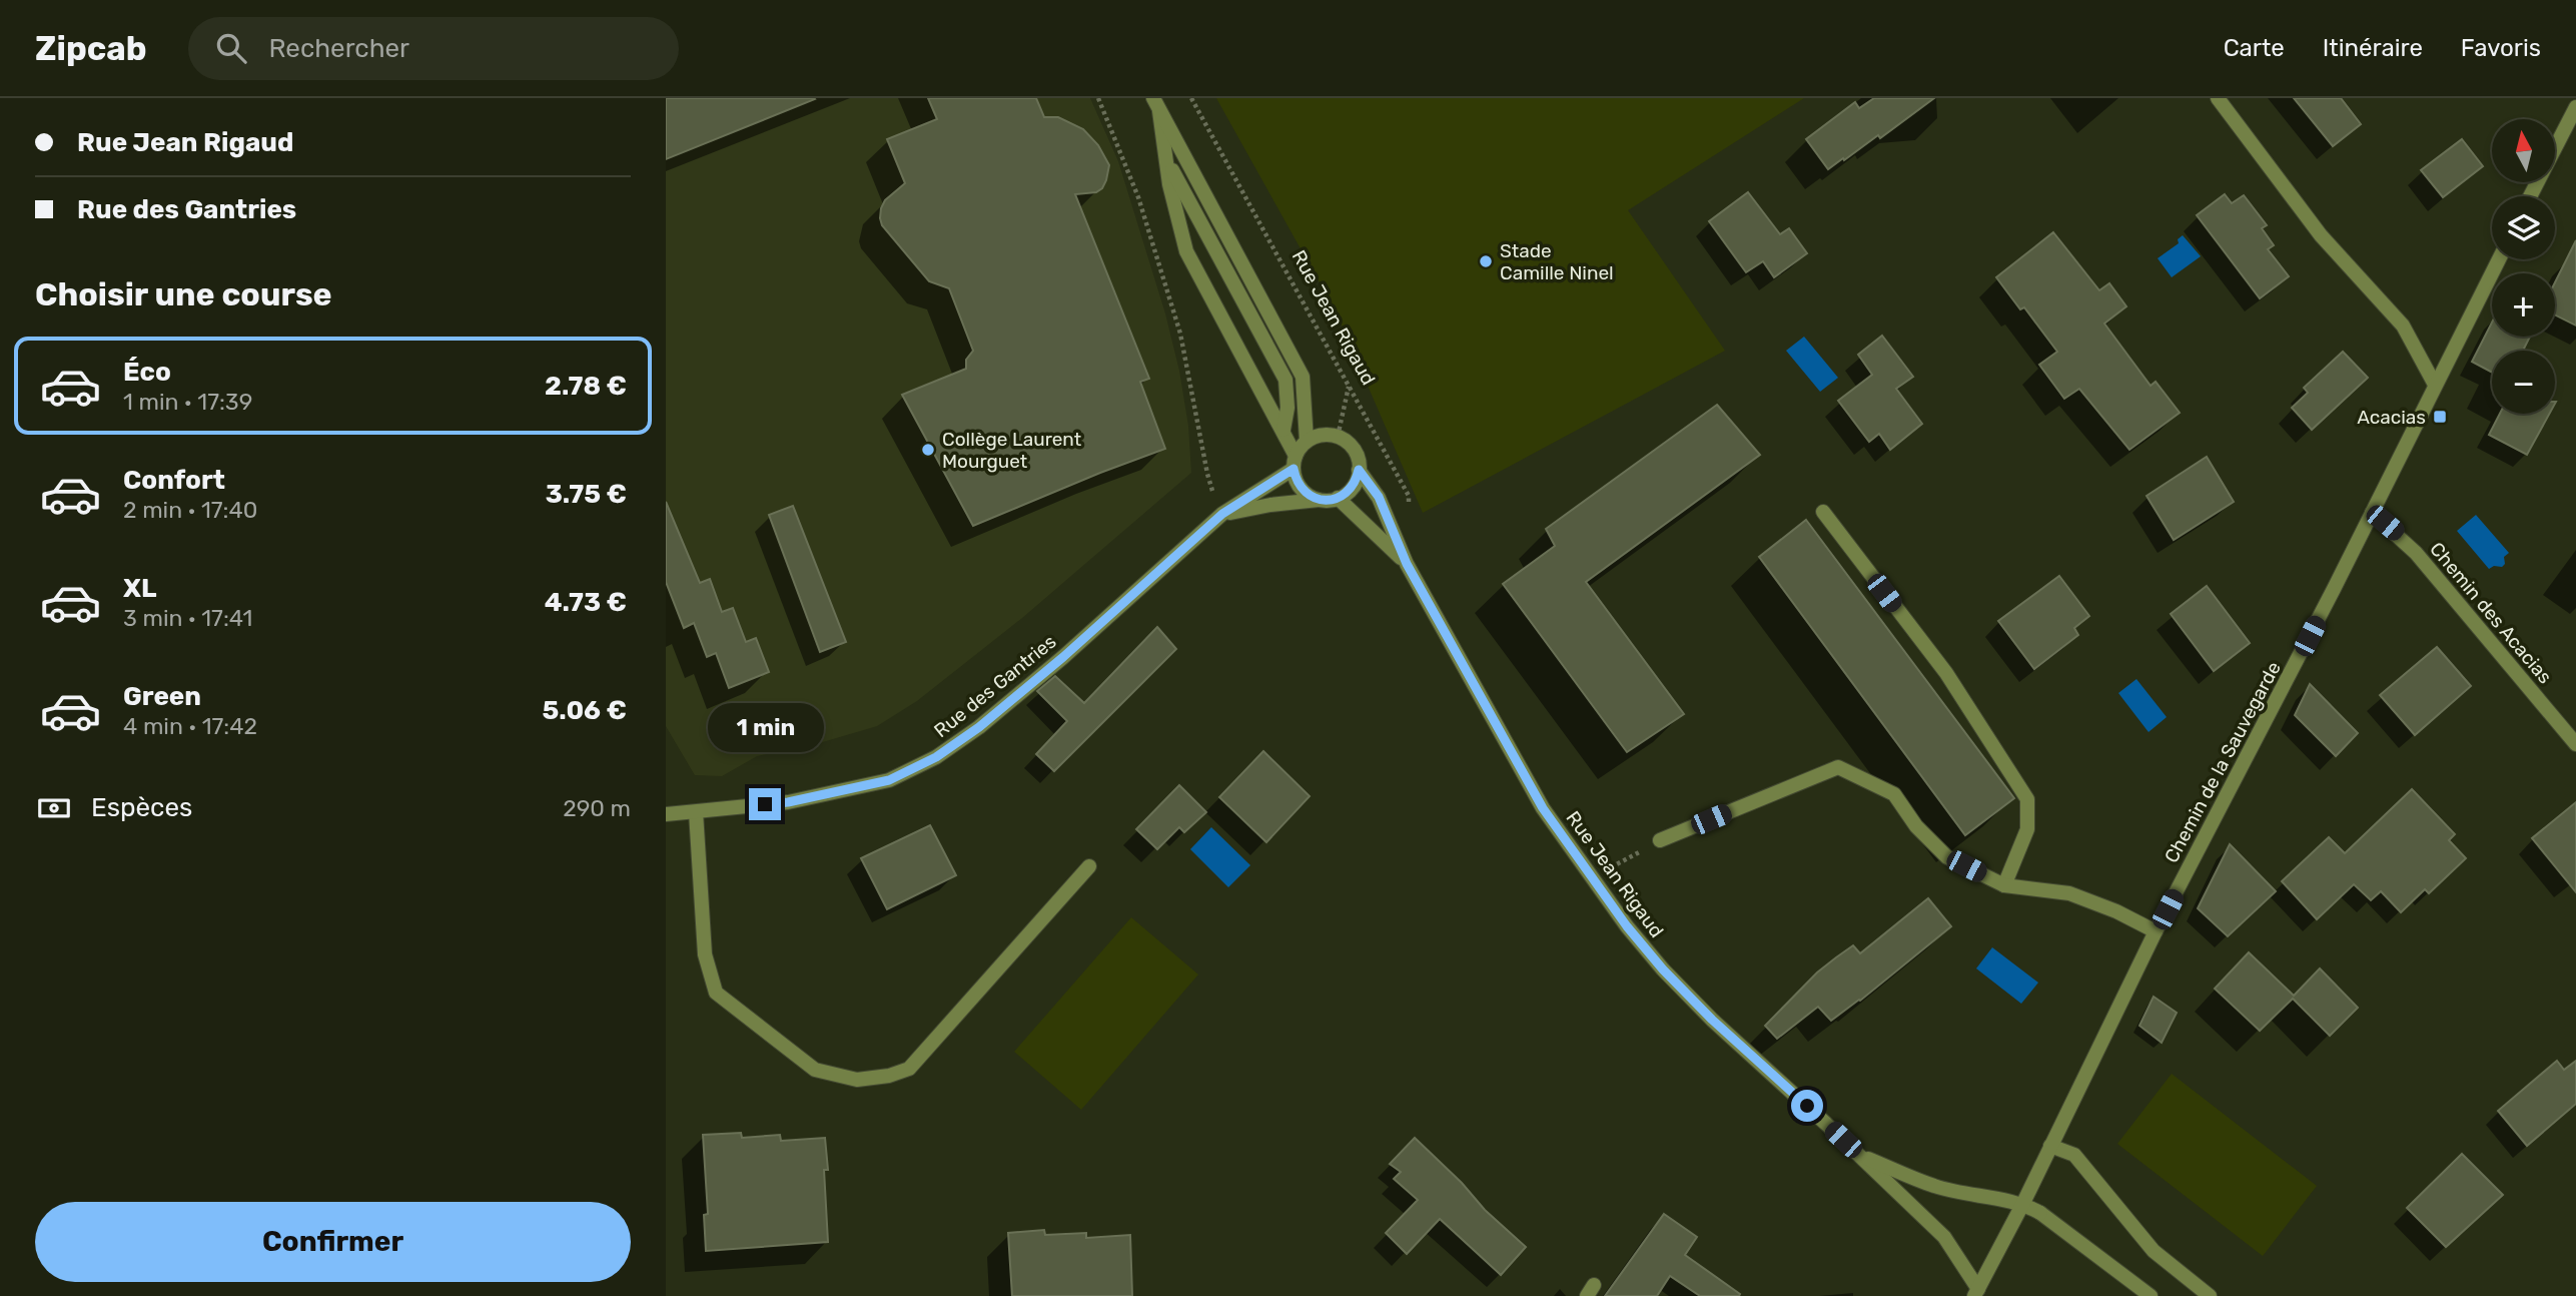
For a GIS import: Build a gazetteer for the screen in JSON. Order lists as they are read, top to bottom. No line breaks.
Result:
{"streets":{"street":["Rue Jean Rigaud","Chemin des Acacias","Rue des Gantries","Chemin de la Sauvegarde"]},"crossings":[["Rue Jean Rigaud","Rue des Gantries"],["Rue Jean Rigaud","Chemin de la Sauvegarde"],["Chemin des Acacias","Chemin de la Sauvegarde"]],"places":{"other":["Stade Camille Ninel","Collège Laurent Mourguet"],"transit":["Acacias"]},"north":"top","page":{"header":"Zipcab","search":"Rechercher","nav":["Carte","Itinéraire","Favoris"],"banner":["Rue Jean Rigaud","Rue des Gantries"],"map_buttons":["+","−"],"heading":"Choisir une course","list":[{"name":"Éco","note":"1 min · 17:39","value":"2.78 €"},{"name":"Confort","note":"2 min · 17:40","value":"3.75 €"},{"name":"XL","note":"3 min · 17:41","value":"4.73 €"},{"name":"Green","note":"4 min · 17:42","value":"5.06 €"}],"bubble":"1 min","pay":["Espèces","290 m"],"buttons":"Confirmer"}}
